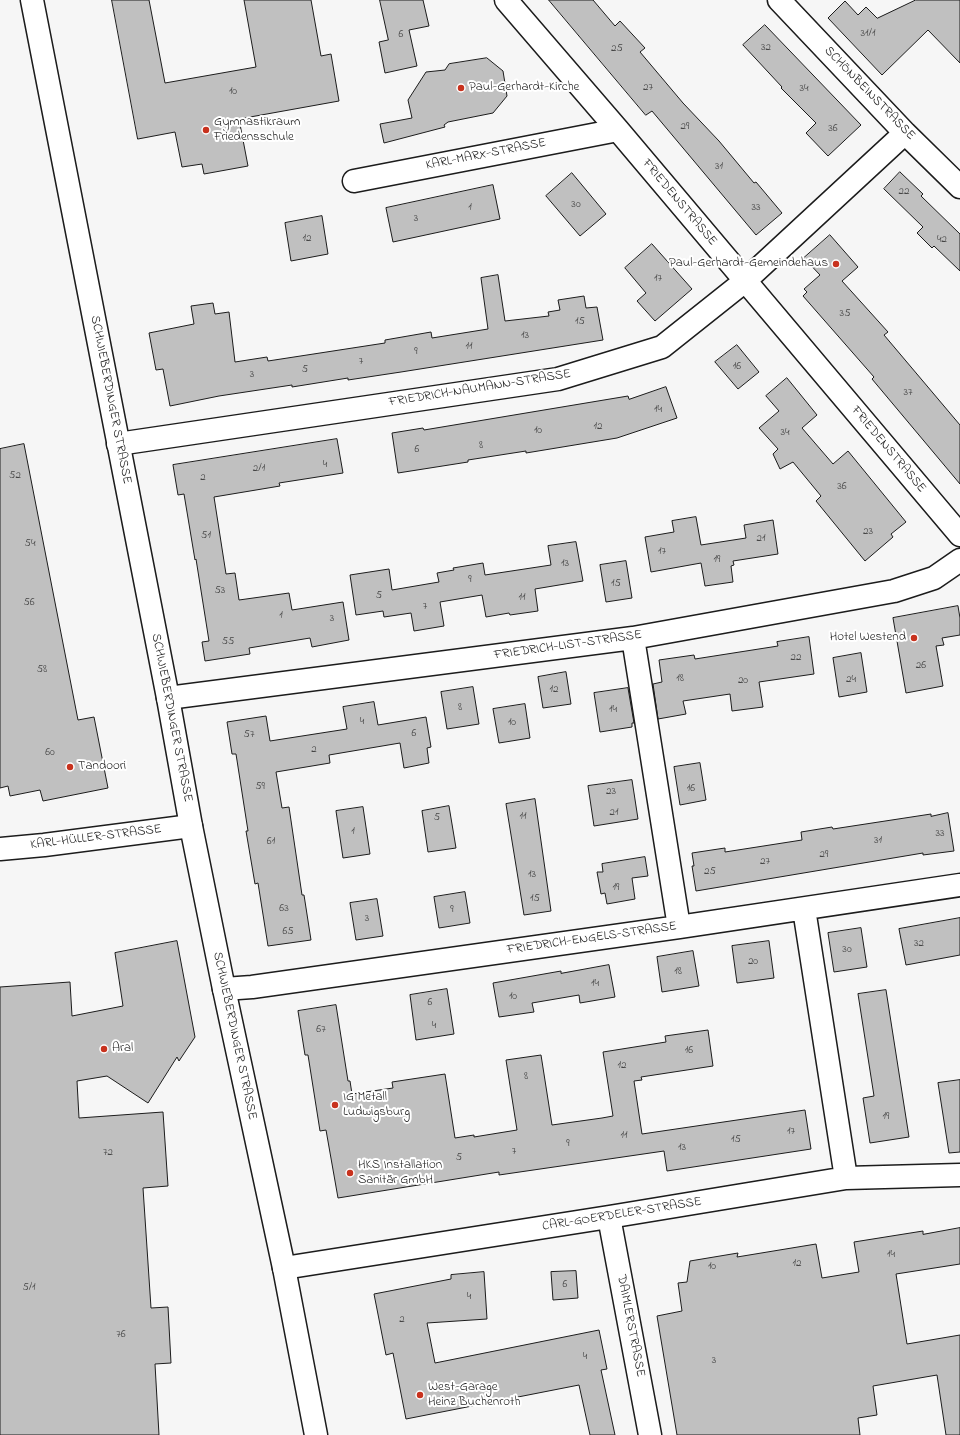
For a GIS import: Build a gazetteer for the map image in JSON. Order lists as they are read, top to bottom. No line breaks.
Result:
{"streets":{"street":["SCHÖNBEINSTRASSE","KARL-MARX-STRASSE","FRIEDENSTRASSE","FRIEDRICH-NAUMANN-STRASSE","SCHWIEBERDINGER STRASSE","FRIEDRICH-LIST-STRASSE","KARL-HÜLLER-STRASSE","FRIEDRICH-ENGELS-STRASSE","CARL-GOERDELER-STRASSE","DAIMLERSTRASSE"]},"crossings":[["SCHÖNBEINSTRASSE","FRIEDRICH-NAUMANN-STRASSE"],["KARL-MARX-STRASSE","FRIEDENSTRASSE"],["FRIEDENSTRASSE","FRIEDRICH-NAUMANN-STRASSE"],["FRIEDRICH-NAUMANN-STRASSE","SCHWIEBERDINGER STRASSE"],["SCHWIEBERDINGER STRASSE","FRIEDRICH-LIST-STRASSE"],["SCHWIEBERDINGER STRASSE","KARL-HÜLLER-STRASSE"],["SCHWIEBERDINGER STRASSE","FRIEDRICH-ENGELS-STRASSE"],["SCHWIEBERDINGER STRASSE","CARL-GOERDELER-STRASSE"],["CARL-GOERDELER-STRASSE","DAIMLERSTRASSE"]],"places":["Paul-Gerhardt-Kirche","Gymnastikraum Friedensschule","Paul-Gerhardt-Gemeindehaus","Hotel Westend","Tandoori","Aral","IG Metall Ludwigsburg","HKS Installation Sanitär GmbH","West-Garage Heinz Buchenroth"],"house_numbers":["31/1","6","32","25","27","34","10","29","36","31","22","30","1","33","3","12","42","17","35","15","13","11","9","7","16","5","3","37","14","12","10","34","8","6","4","2/1","52","2","36","23","51","21","54","17","19","13","9","15","53","5","11","56","7","1","3","55","22","26","58","18","24","20","12","8","14","4","10","6","57","2","60","59","16","23","21","11","5","1","33","31","61","29","27","25","13","19","15","63","9","3","65","32","30","20","18","14","10","6","4","67","16","12","8","19","17","11","15","9","13","7","72","5","14","12","10","6","5/1","4","2","76","4","3"]}
